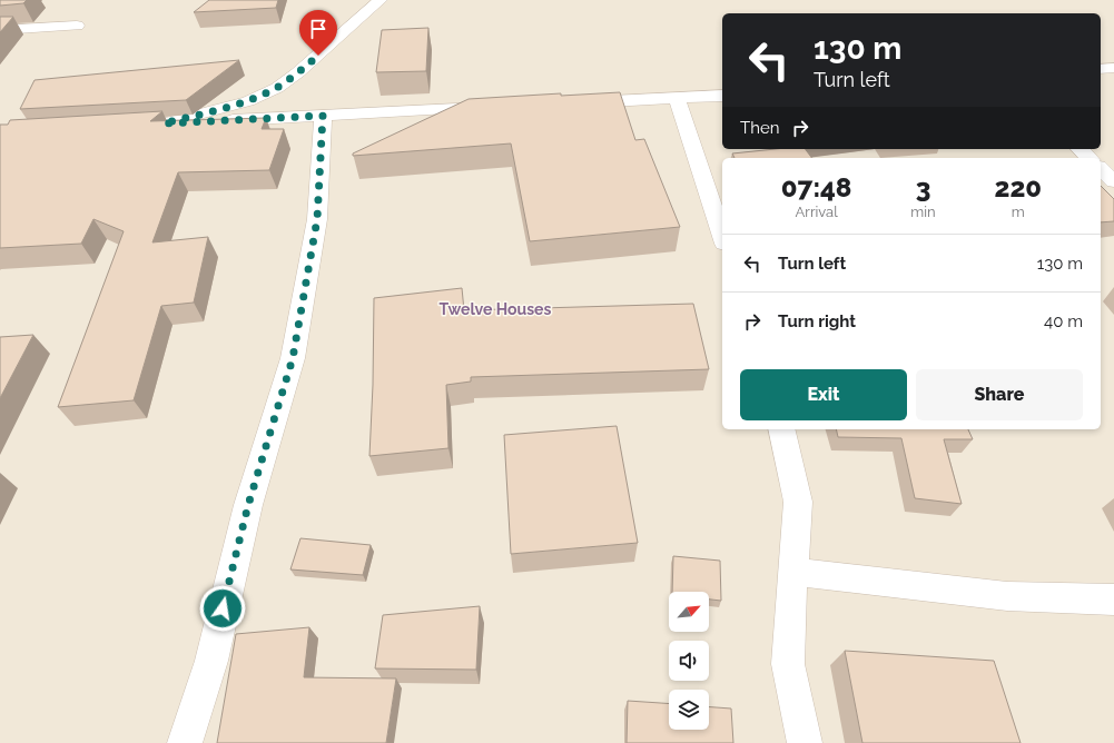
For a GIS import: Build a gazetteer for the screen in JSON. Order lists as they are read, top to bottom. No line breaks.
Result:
{"districts":["Twelve Houses"],"north":"top right","page":{"turn":["130 m","Turn left"],"then":"Then","eta":["07:48","Arrival","3","min","220","m"],"list":[{"name":"Turn left","value":"130 m"},{"name":"Turn right","value":"40 m"}],"buttons":["Exit","Share"]}}
